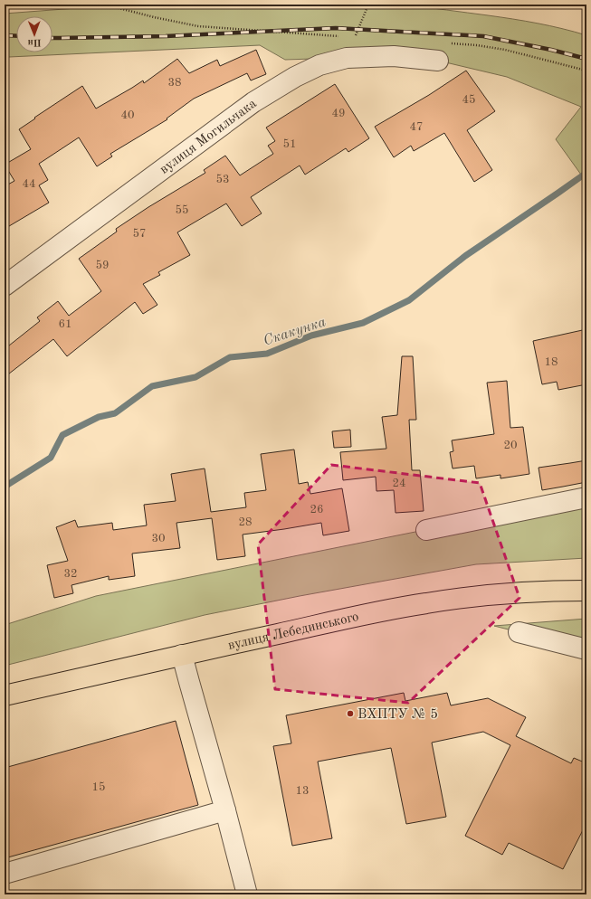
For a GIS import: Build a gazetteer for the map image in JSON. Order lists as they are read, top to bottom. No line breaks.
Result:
{"streets":{"main road":["вулиця Лебединського"],"street":["вулиця Могильчака"]},"water":["Скакунка"],"places":["ВХПТУ № 5"],"house_numbers":["38","45","49","40","47","51","53","44","55","57","59","61","18","20","24","26","28","30","32","15","13"],"north":"bottom"}
